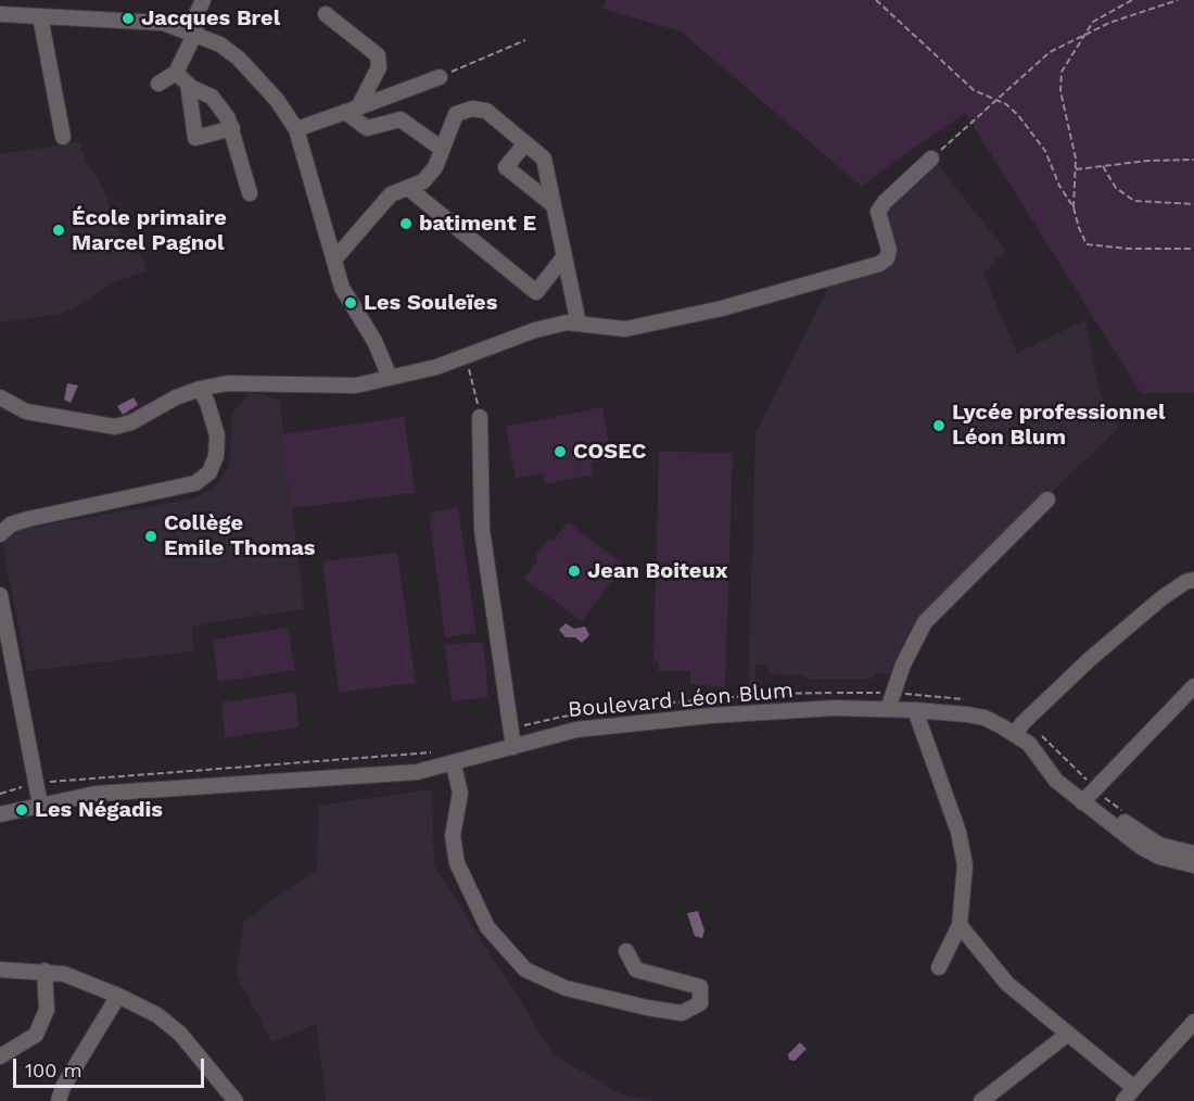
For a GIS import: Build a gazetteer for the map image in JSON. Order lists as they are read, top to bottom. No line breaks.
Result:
{"streets":{"street":["Boulevard Léon Blum"]},"places":["Jacques Brel","batiment E","École primaire Marcel Pagnol","Les Souleïes","Lycée professionnel Léon Blum","COSEC","Collège Emile Thomas","Jean Boiteux","Les Négadis"],"scale_bar":"100 m"}
